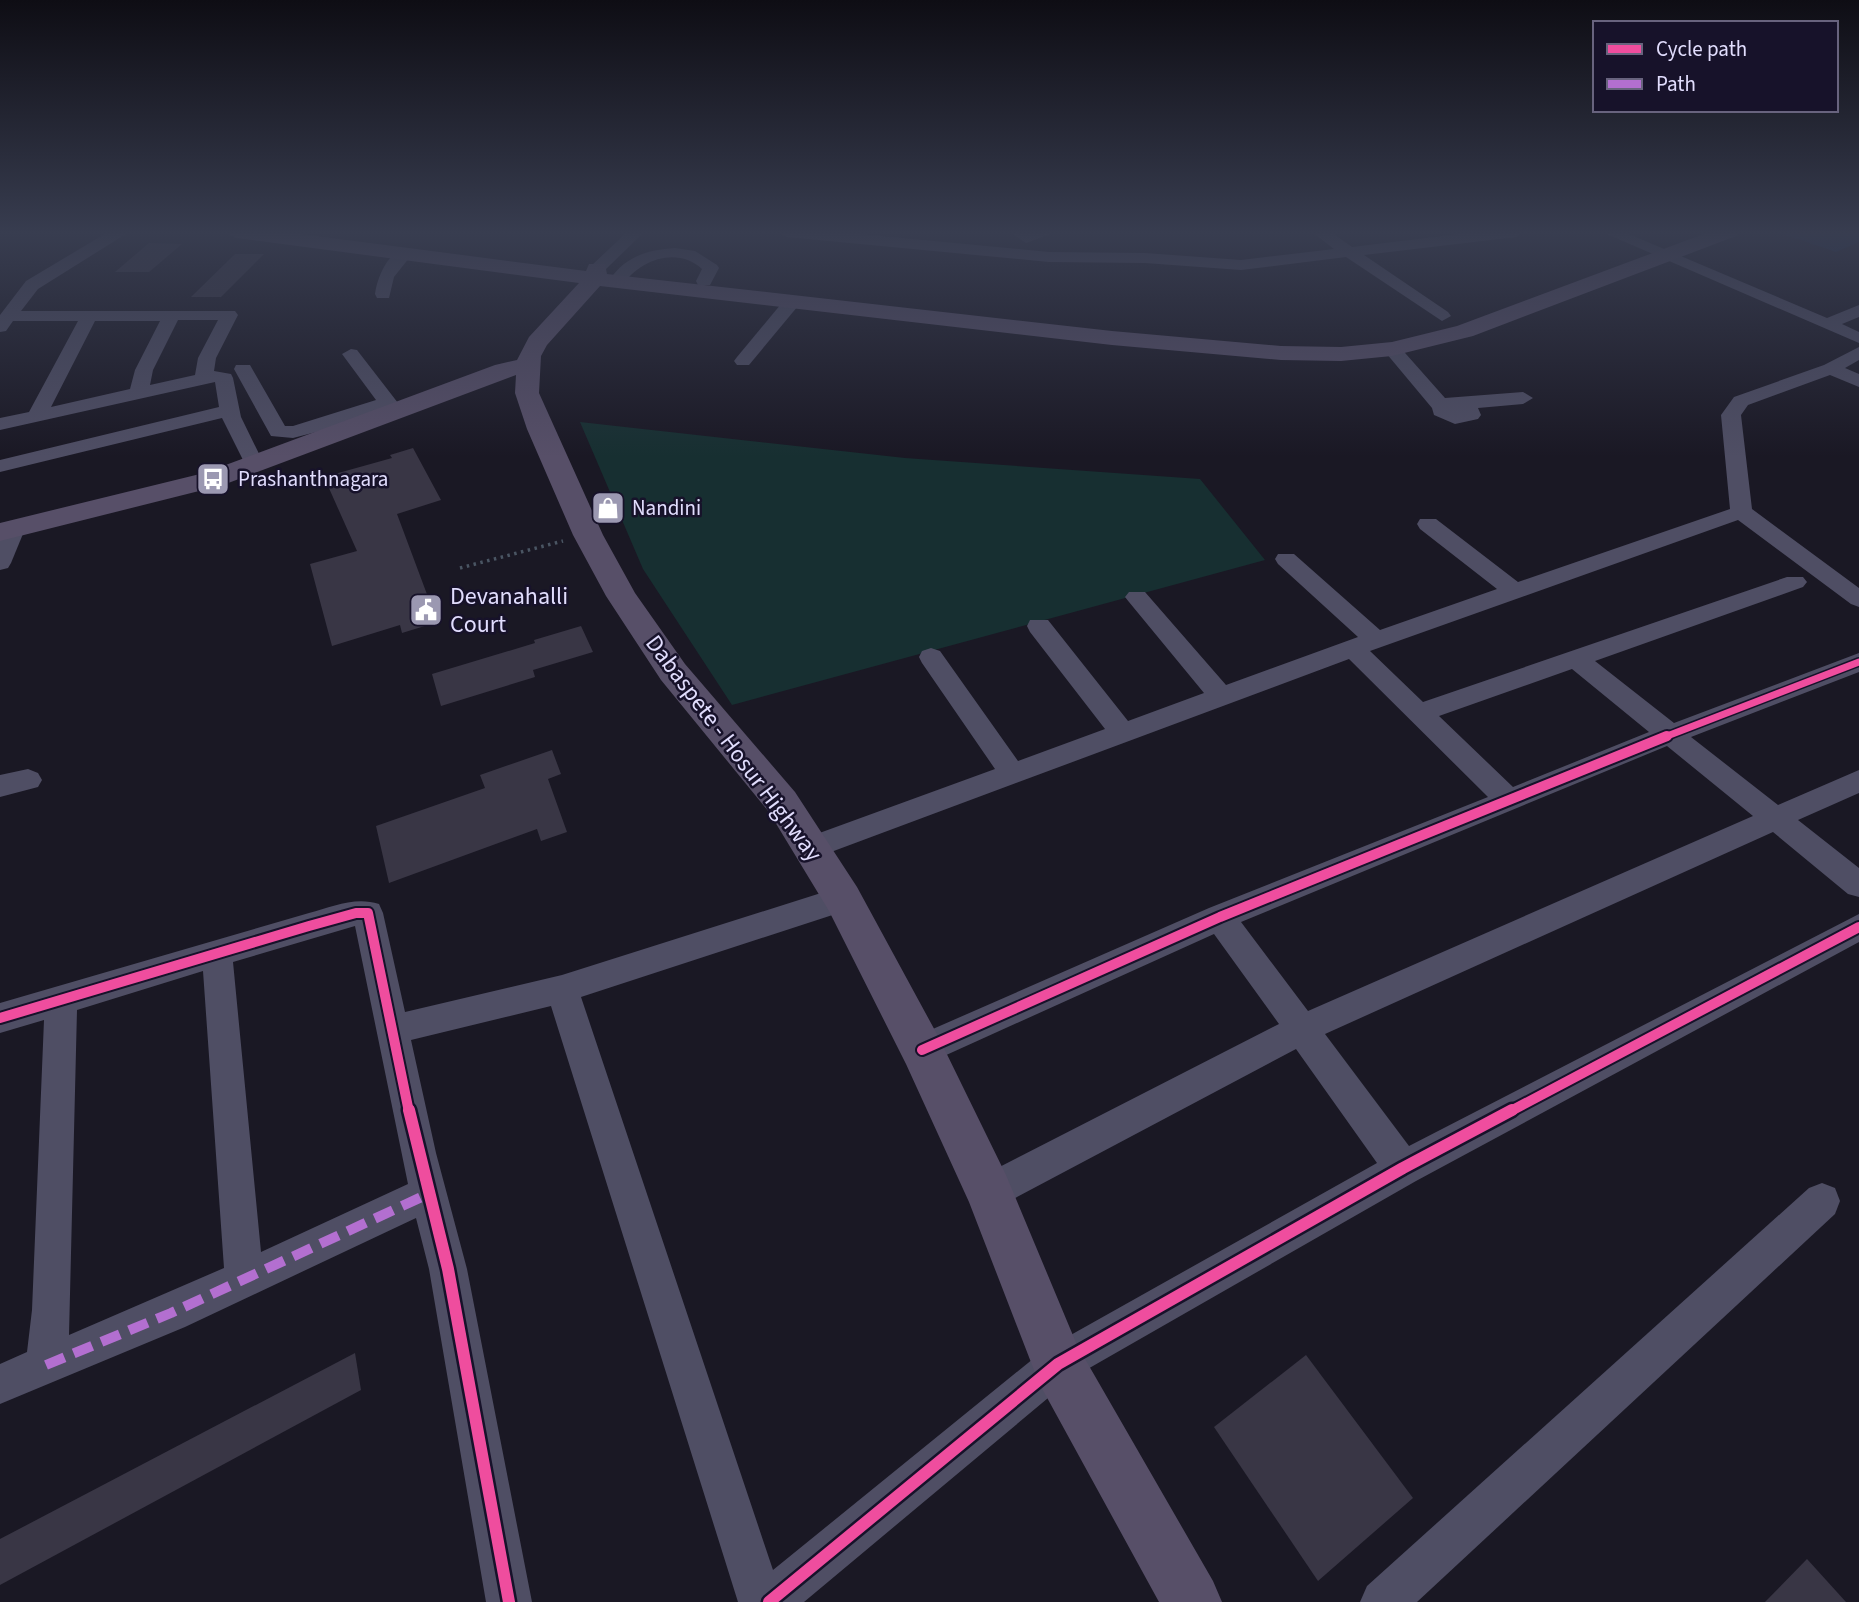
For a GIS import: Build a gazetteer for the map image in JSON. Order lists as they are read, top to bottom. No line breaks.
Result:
{"streets":{"main road":["Dabaspete - Hosur Highway"]},"places":{"bus stop":["Prashanthnagara"],"shop":["Nandini"],"public building":["Devanahalli Court"]},"legend":["Cycle path","Path"]}
